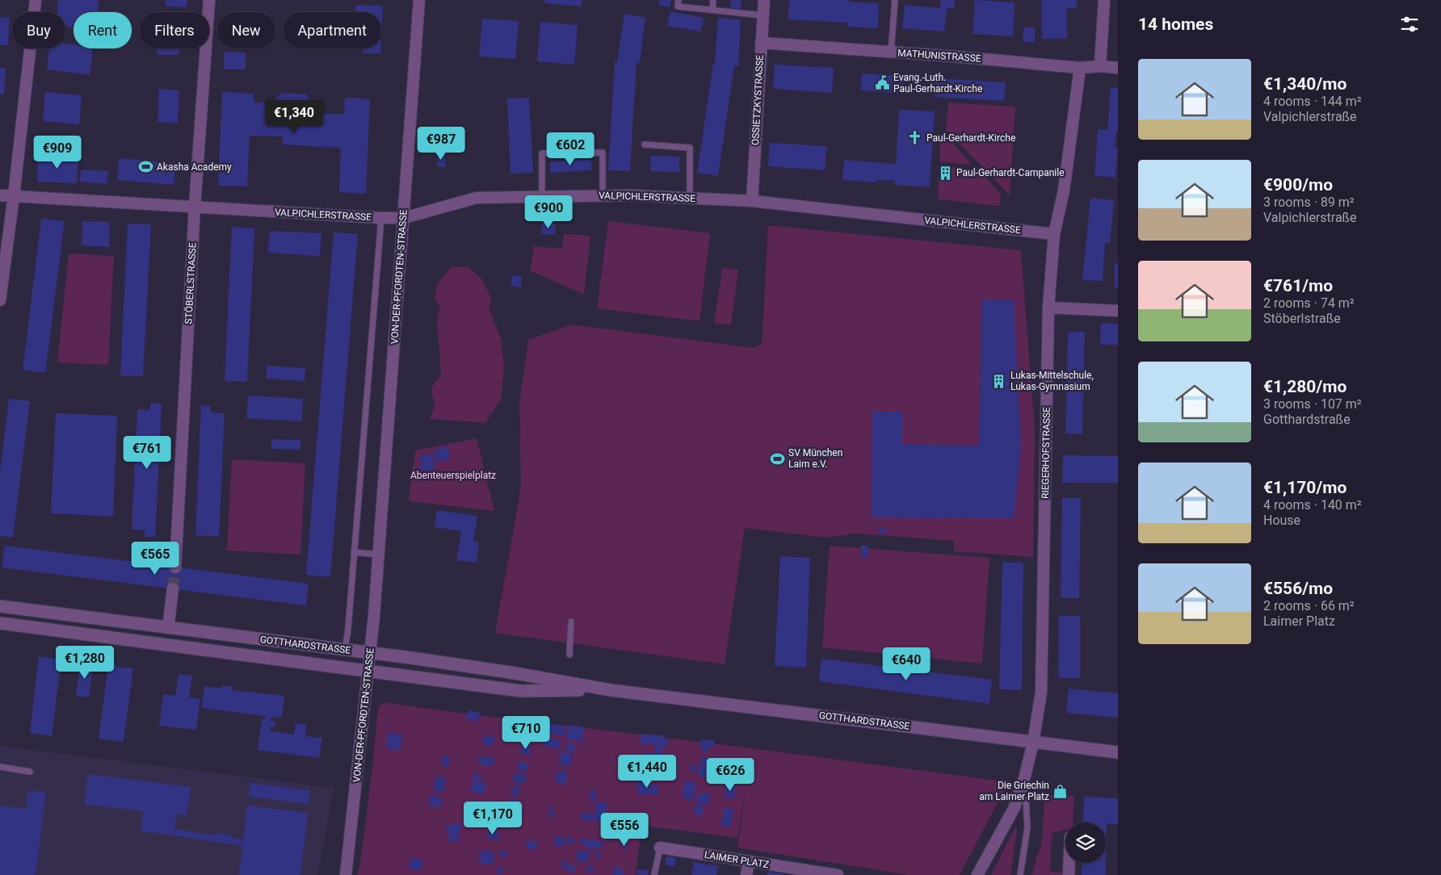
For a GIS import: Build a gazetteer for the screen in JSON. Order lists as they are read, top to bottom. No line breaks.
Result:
{"streets":{"street":["MATHUNISTRASSE","OSSIETZKYSTRASSE","VALPICHLERSTRASSE","VON-DER-PFORDTEN-STRASSE","STÖBERLSTRASSE","RIEGERHOFSTRASSE","GOTTHARDSTRASSE","LAIMER PLATZ"]},"crossings":[["MATHUNISTRASSE","OSSIETZKYSTRASSE"],["MATHUNISTRASSE","RIEGERHOFSTRASSE"],["OSSIETZKYSTRASSE","VALPICHLERSTRASSE"],["VALPICHLERSTRASSE","VON-DER-PFORDTEN-STRASSE"],["VALPICHLERSTRASSE","STÖBERLSTRASSE"],["VALPICHLERSTRASSE","RIEGERHOFSTRASSE"],["VON-DER-PFORDTEN-STRASSE","GOTTHARDSTRASSE"],["RIEGERHOFSTRASSE","GOTTHARDSTRASSE"]],"parks":["Abenteuerspielplatz"],"places":{"public building":["Evang.-Luth. Paul-Gerhardt-Kirche"],"church":["Paul-Gerhardt-Kirche"],"sports":["Akasha Academy","SV München Laim e.V."],"building":["Paul-Gerhardt-Campanile","Lukas-Mittelschule, Lukas-Gymnasium"],"shop":["Die Griechin am Laimer Platz"]},"page":{"heading":"14 homes","chip":["Buy","Rent","Filters","New","Apartment"],"list":[{"name":"€1,340/mo","note":"4 rooms · 144 m² · Valpichlerstraße"},{"name":"€900/mo","note":"3 rooms · 89 m² · Valpichlerstraße"},{"name":"€761/mo","note":"2 rooms · 74 m² · Stöberlstraße"},{"name":"€1,280/mo","note":"3 rooms · 107 m² · Gotthardstraße"},{"name":"€1,170/mo","note":"4 rooms · 140 m² · House"},{"name":"€556/mo","note":"2 rooms · 66 m² · Laimer Platz"}],"price":["€1,340","€987","€602","€909","€900","€761","€565","€1,280","€640","€710","€1,440","€626","€1,170","€556"]}}
